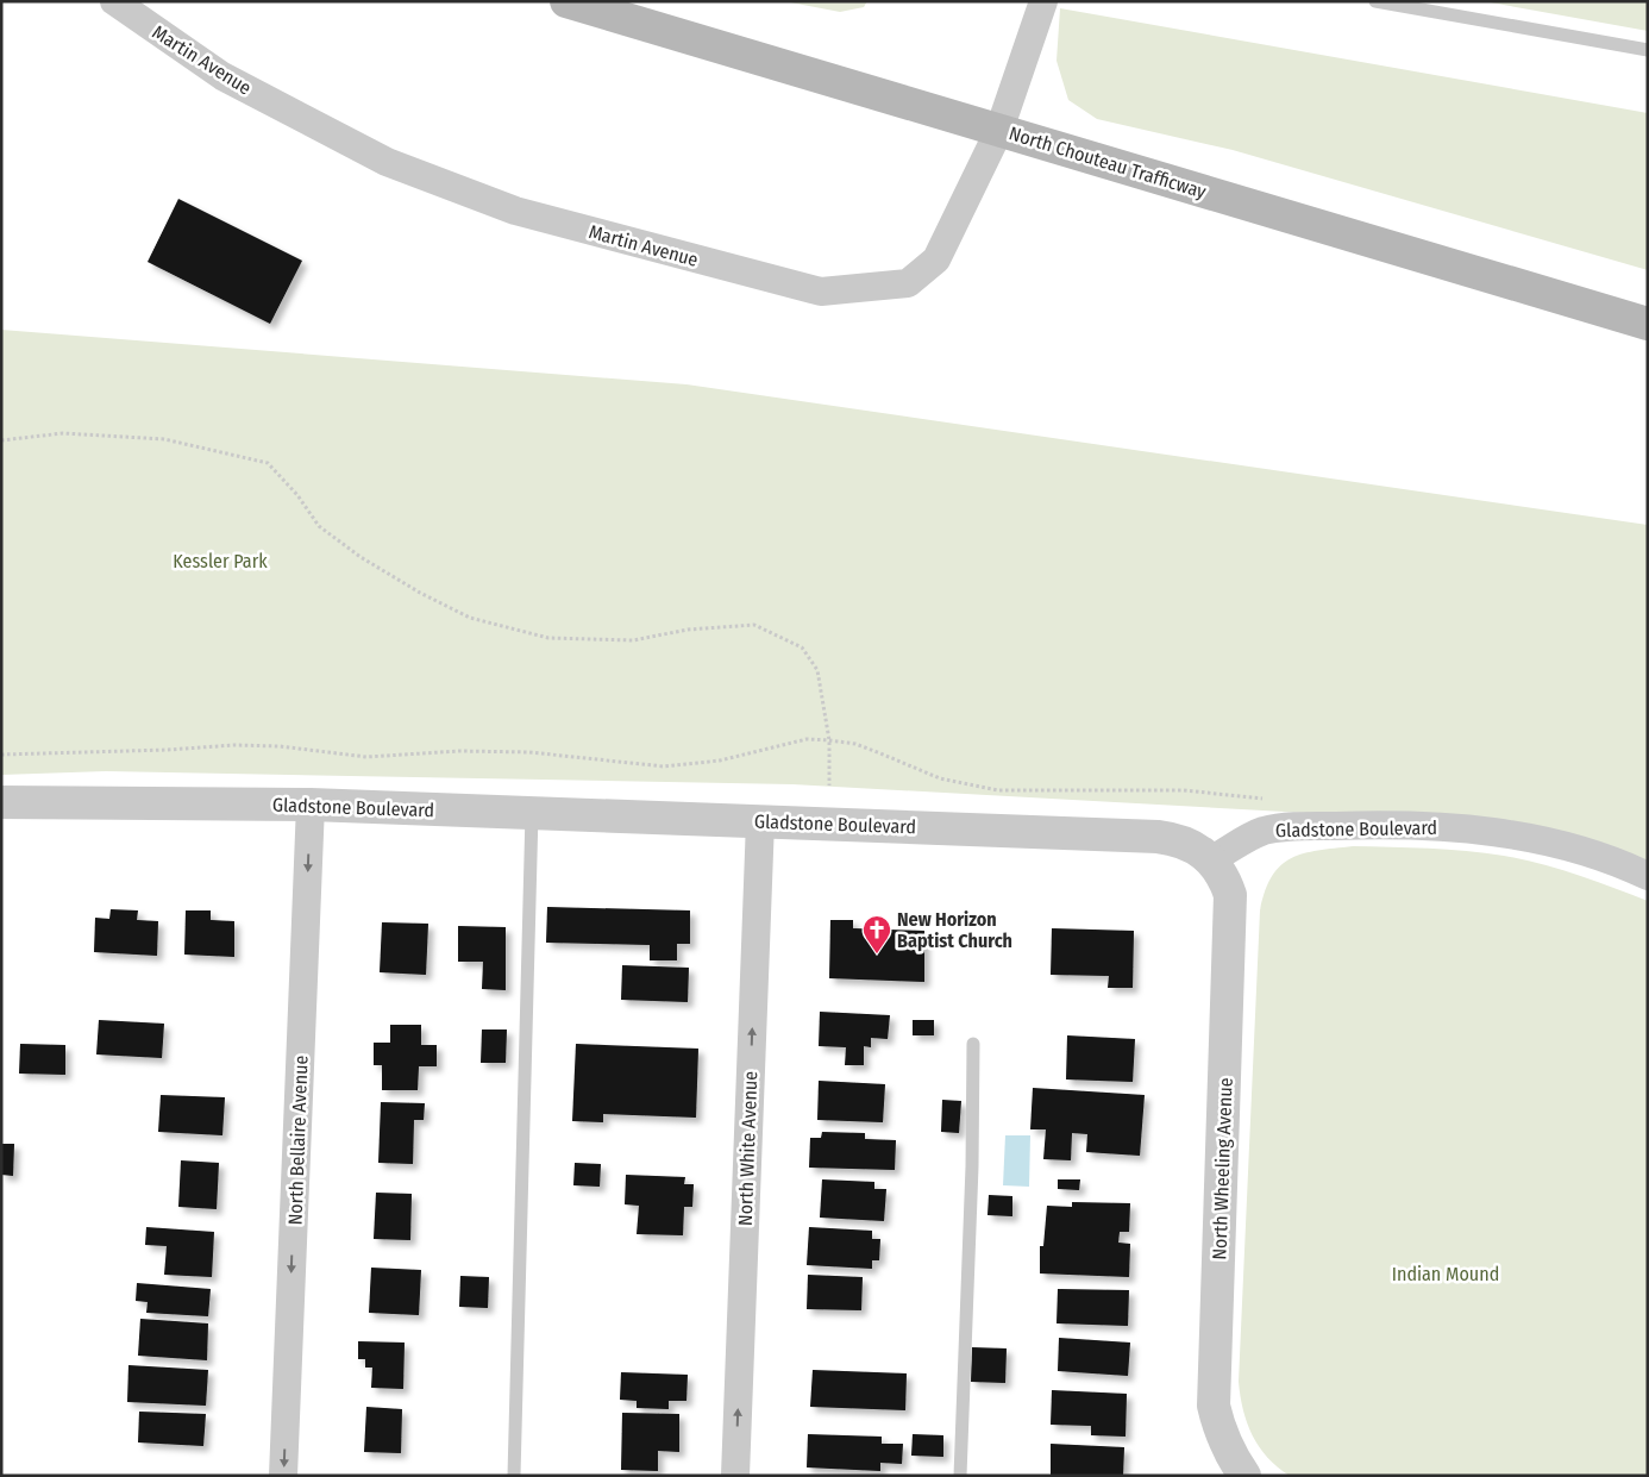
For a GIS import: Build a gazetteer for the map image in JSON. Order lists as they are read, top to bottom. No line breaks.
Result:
{"streets":{"main road":["North Chouteau Trafficway"],"street":["Martin Avenue","Gladstone Boulevard","North Bellaire Avenue","North White Avenue","North Wheeling Avenue"]},"crossings":[["Martin Avenue","North Chouteau Trafficway"],["Gladstone Boulevard","North Bellaire Avenue"],["Gladstone Boulevard","North White Avenue"],["Gladstone Boulevard","North Wheeling Avenue"]],"one_way":["North Bellaire Avenue","North White Avenue"],"parks":["Kessler Park","Indian Mound"],"places":{"church":["New Horizon Baptist Church"]}}
